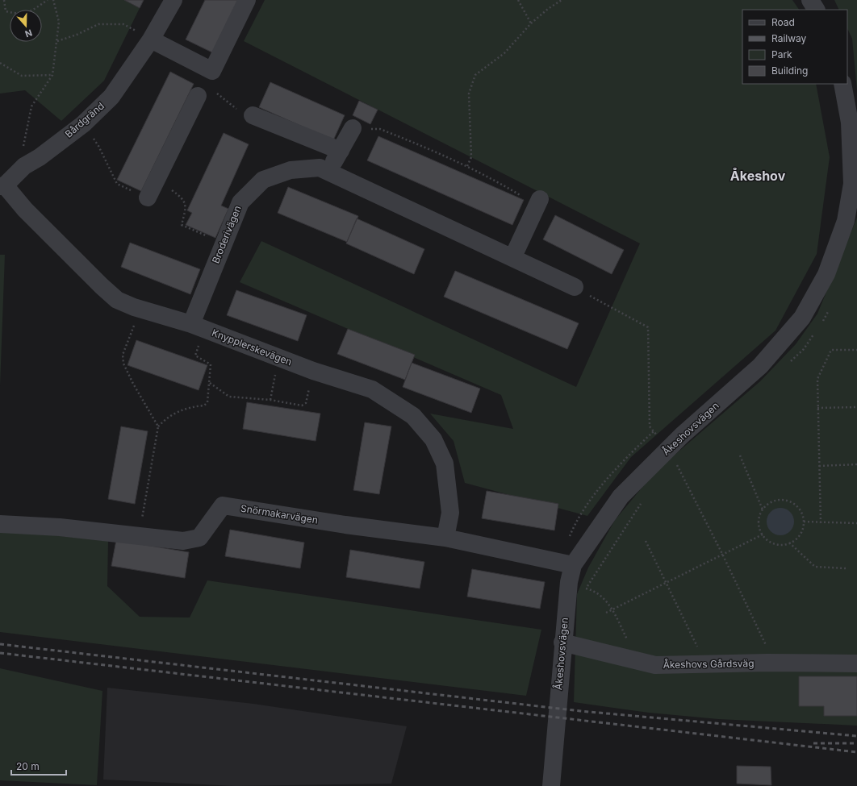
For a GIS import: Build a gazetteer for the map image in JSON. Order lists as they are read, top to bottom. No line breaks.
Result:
{"streets":{"street":["Bårdgränd","Broderivägen","Knypplerskevägen","Åkeshovsvägen","Snörmakarvägen","Åkeshovs Gårdsväg"]},"crossings":[["Bårdgränd","Knypplerskevägen"],["Broderivägen","Knypplerskevägen"],["Knypplerskevägen","Snörmakarvägen"],["Åkeshovsvägen","Snörmakarvägen"],["Åkeshovsvägen","Åkeshovs Gårdsväg"]],"districts":["Åkeshov"],"legend":["Road","Railway","Park","Building"],"scale_bar":"20 m","north":"bottom"}
